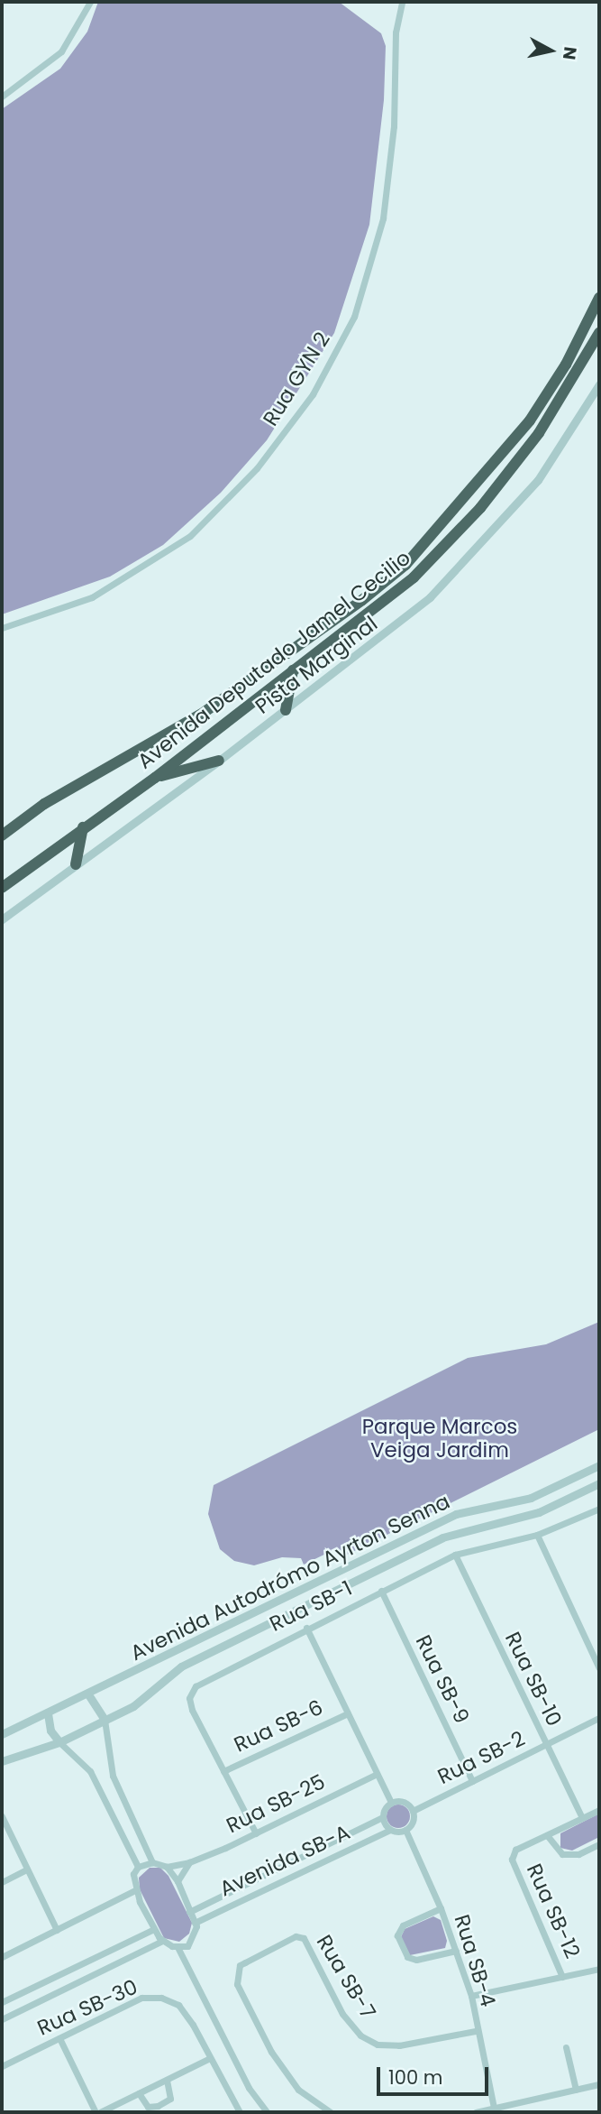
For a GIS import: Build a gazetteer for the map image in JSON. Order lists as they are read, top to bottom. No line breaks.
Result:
{"streets":{"highway":["Avenida Deputado Jamel Cecilio"],"street":["Rua GYN 2","Pista Marginal","Avenida Autodrómo Ayrton Senna","Rua SB-1","Rua SB-9","Rua SB-10","Rua SB-6","Rua SB-2","Rua SB-25","Avenida SB-A","Rua SB-12","Rua SB-4","Rua SB-7","Rua SB-30"]},"crossings":[["Rua SB-1","Rua SB-9"],["Rua SB-1","Rua SB-10"],["Rua SB-1","Rua SB-6"],["Rua SB-1","Rua SB-25"],["Rua SB-9","Rua SB-2"],["Rua SB-10","Rua SB-2"],["Rua SB-2","Avenida SB-A"],["Rua SB-2","Rua SB-4"],["Avenida SB-A","Rua SB-4"],["Rua SB-4","Rua SB-7"]],"parks":["Parque Marcos Veiga Jardim"],"scale_bar":"100 m","north":"right"}
